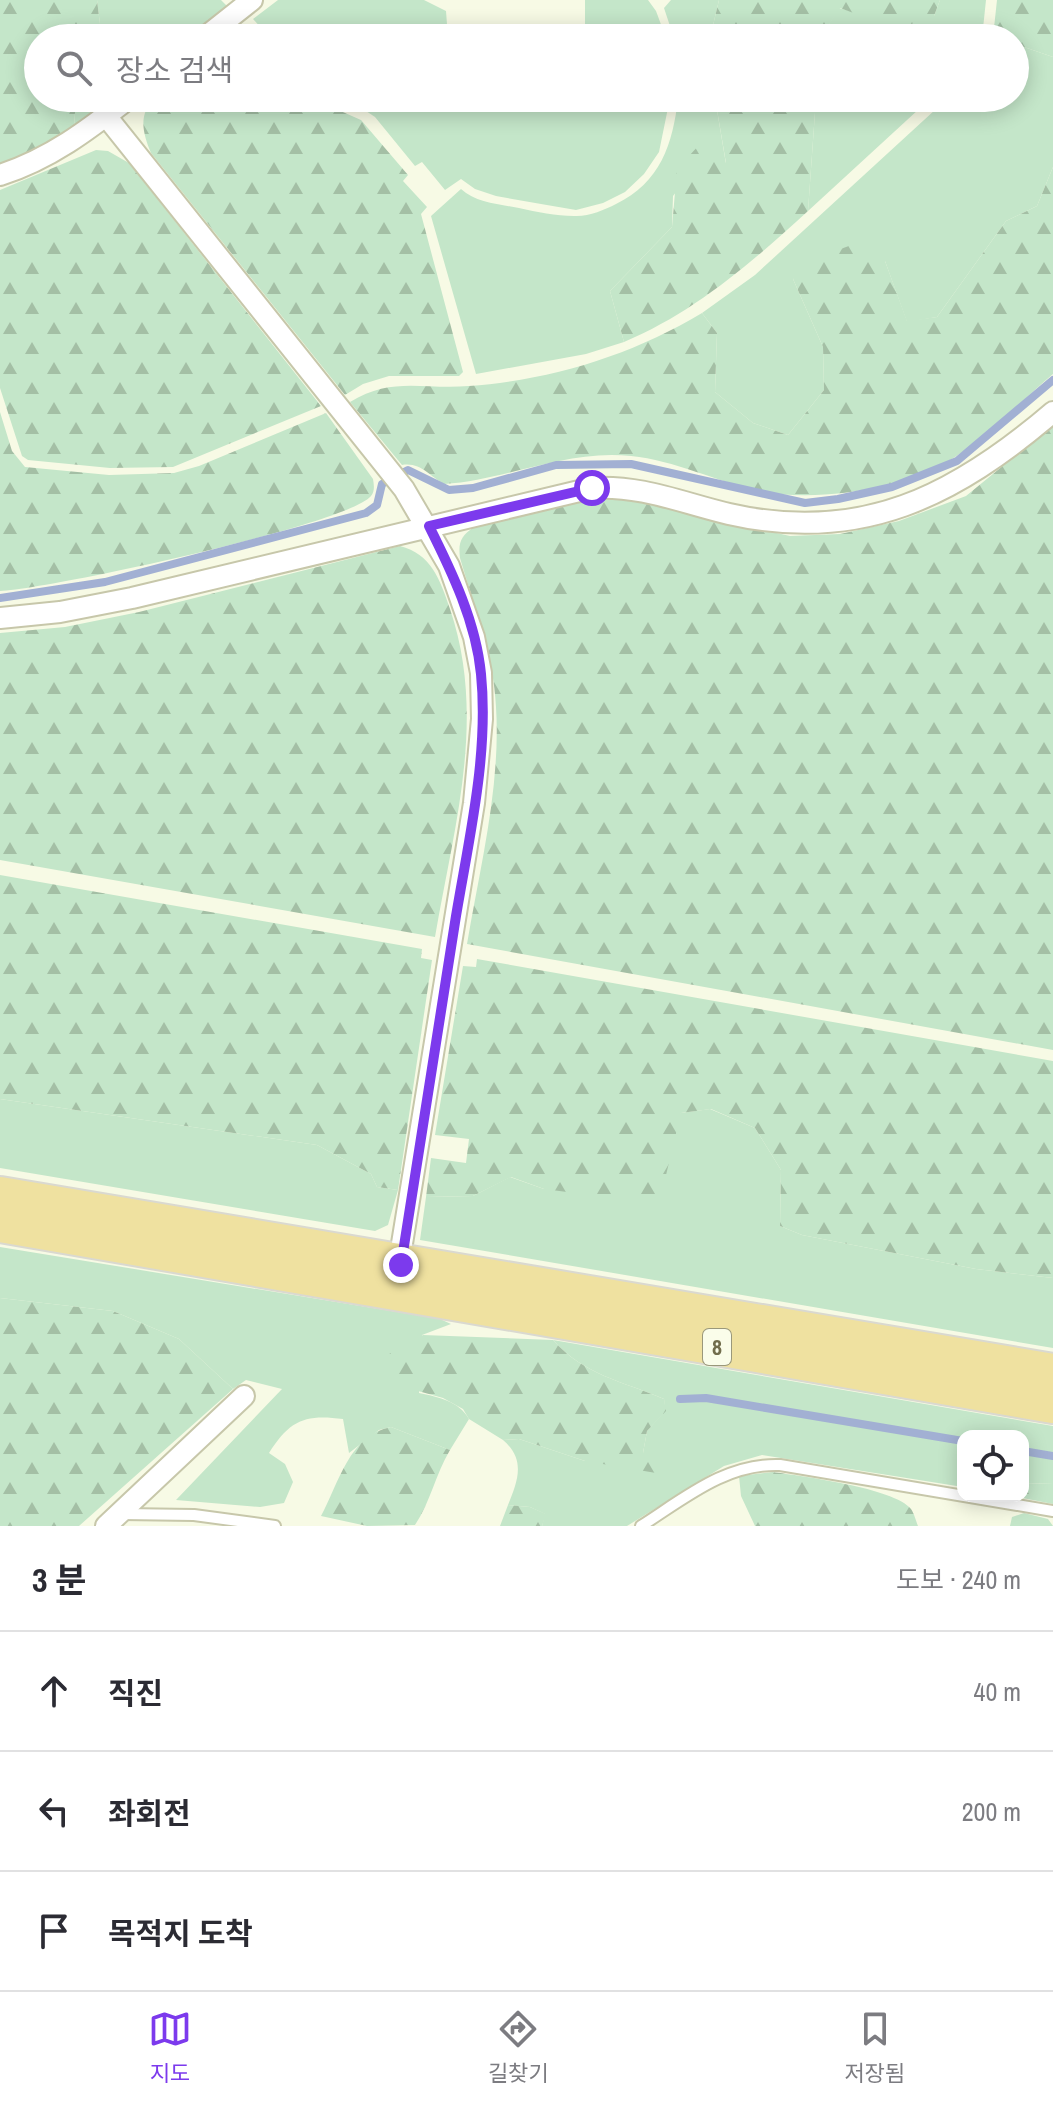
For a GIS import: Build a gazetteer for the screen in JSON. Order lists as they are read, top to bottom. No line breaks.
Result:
{"streets":{"highway":["8"]},"page":{"search":"장소 검색","heading":["3 분","도보 · 240 m"],"list":[["직진","40 m"],["좌회전","200 m"],"목적지 도착"],"nav":["지도","길찾기","저장됨"]}}
